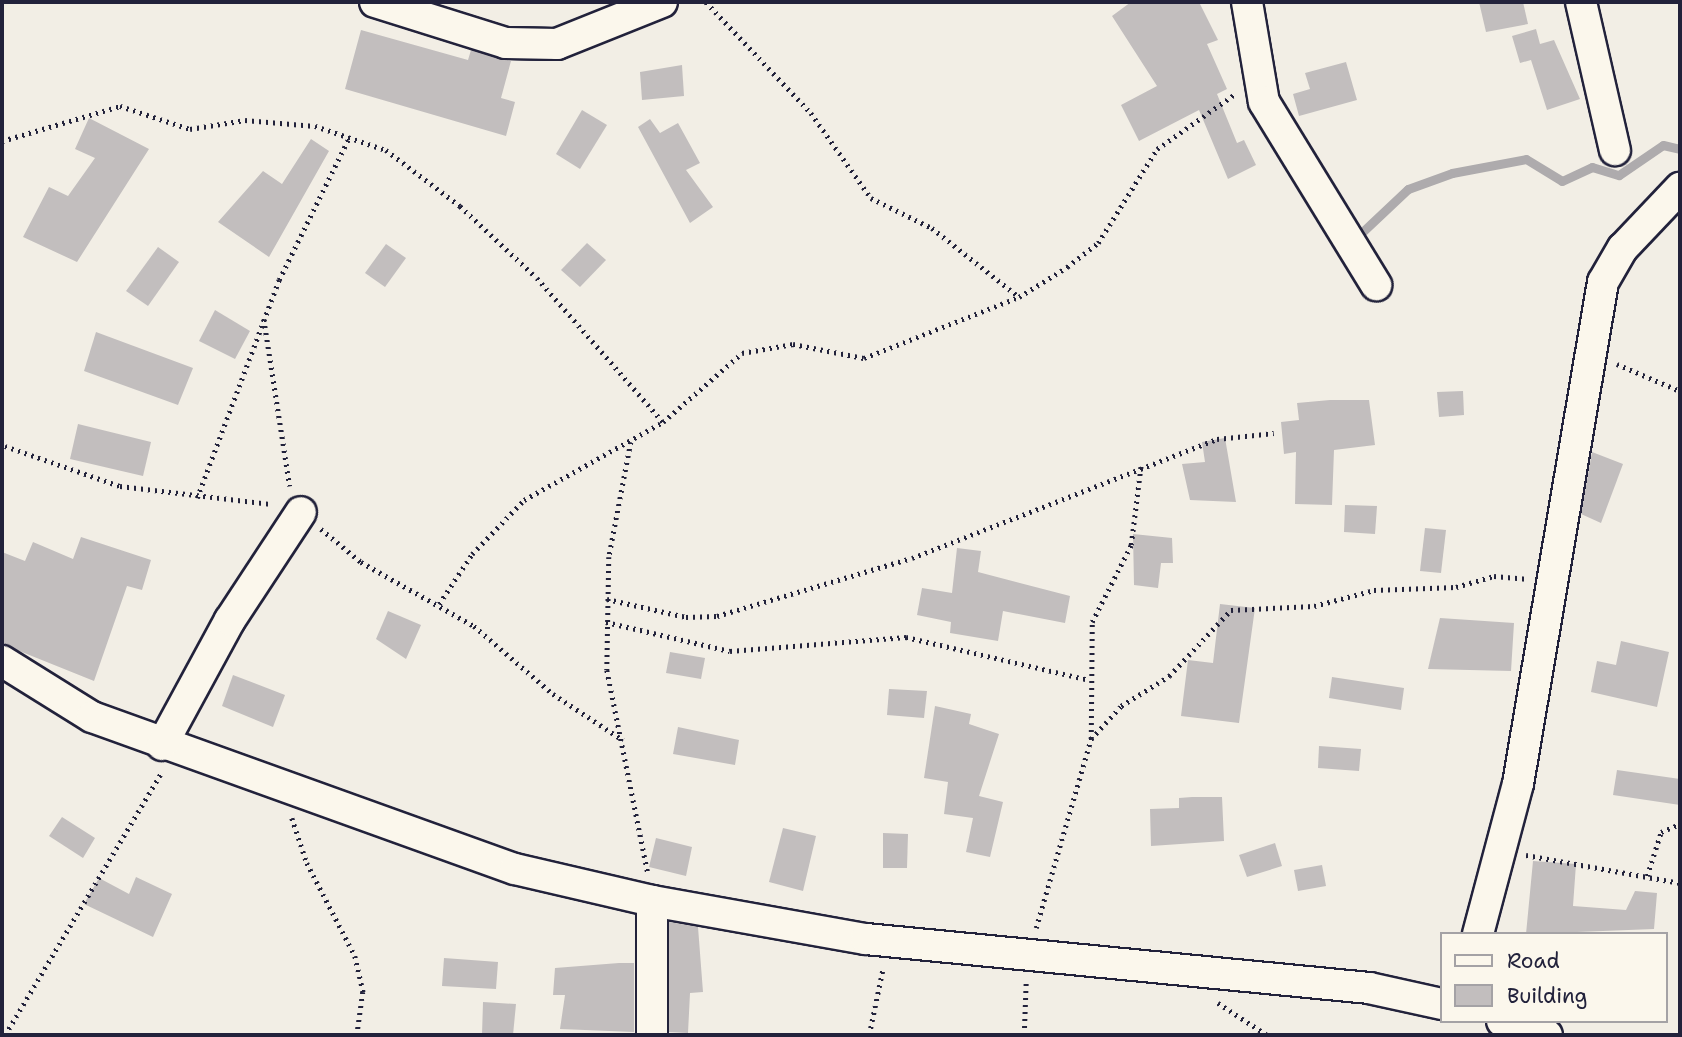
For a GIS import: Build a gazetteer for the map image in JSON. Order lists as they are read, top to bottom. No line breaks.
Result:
{"legend":["Road","Building"]}
